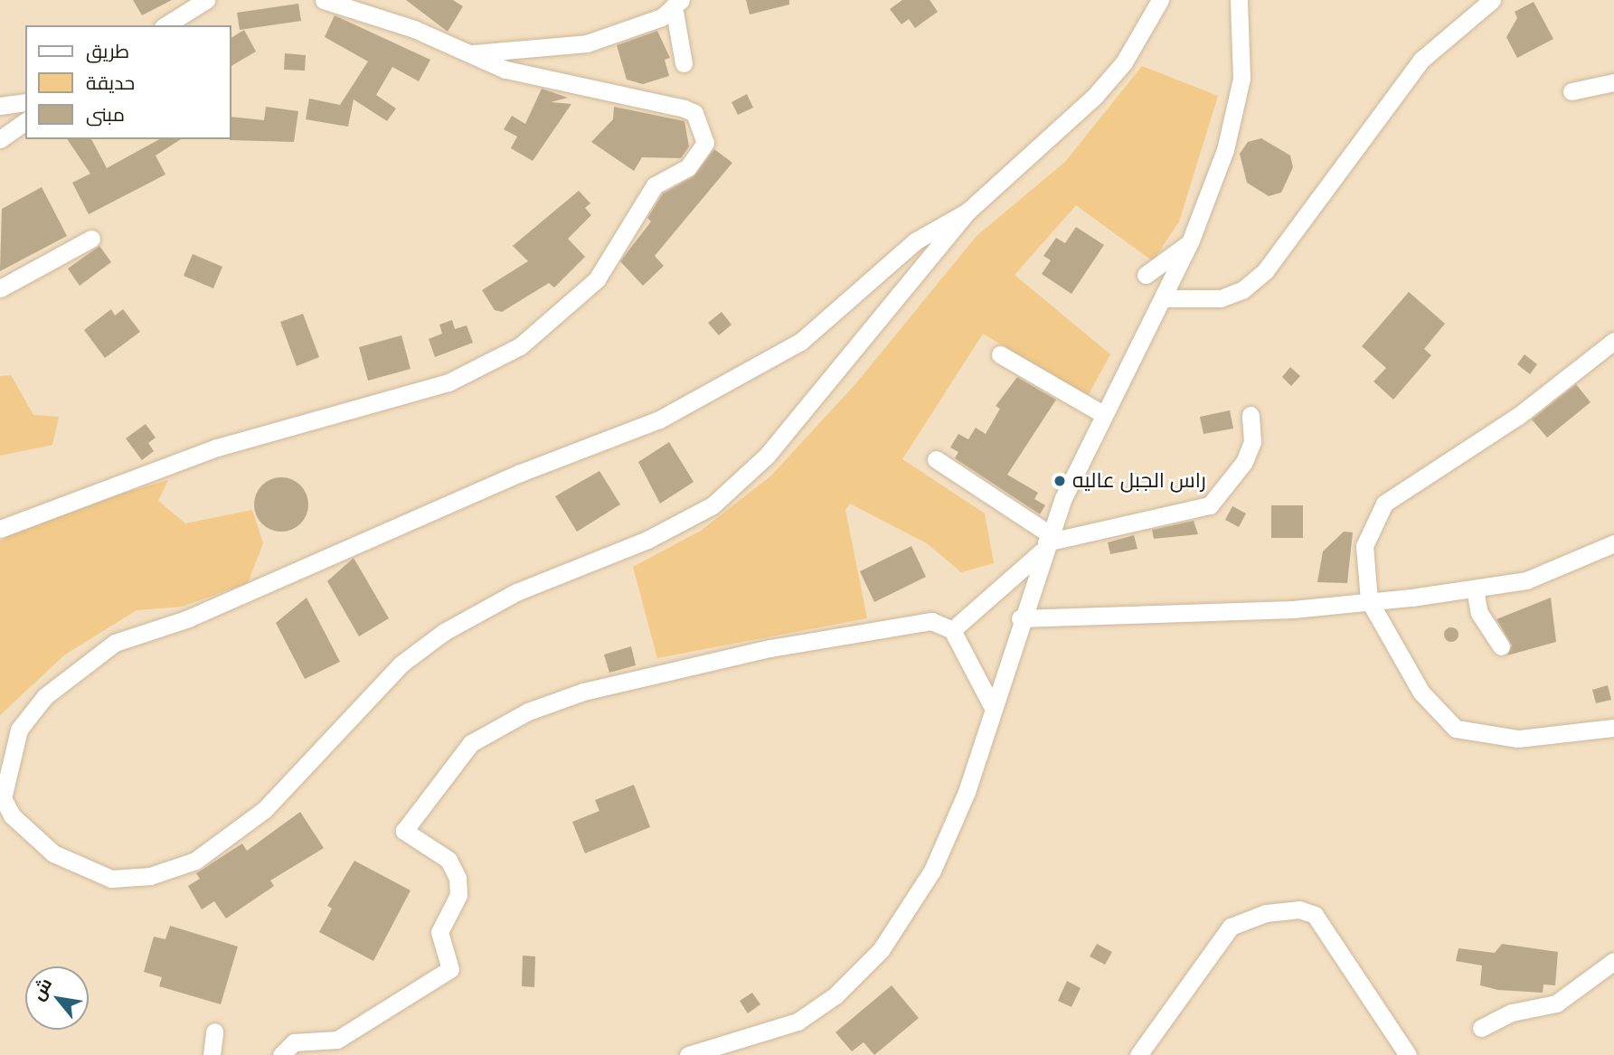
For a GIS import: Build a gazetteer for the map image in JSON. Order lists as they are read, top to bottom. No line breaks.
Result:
{"places":["راس الجبل عاليه"],"legend":["طريق","حديقة","مبنى"],"north":"top left"}
